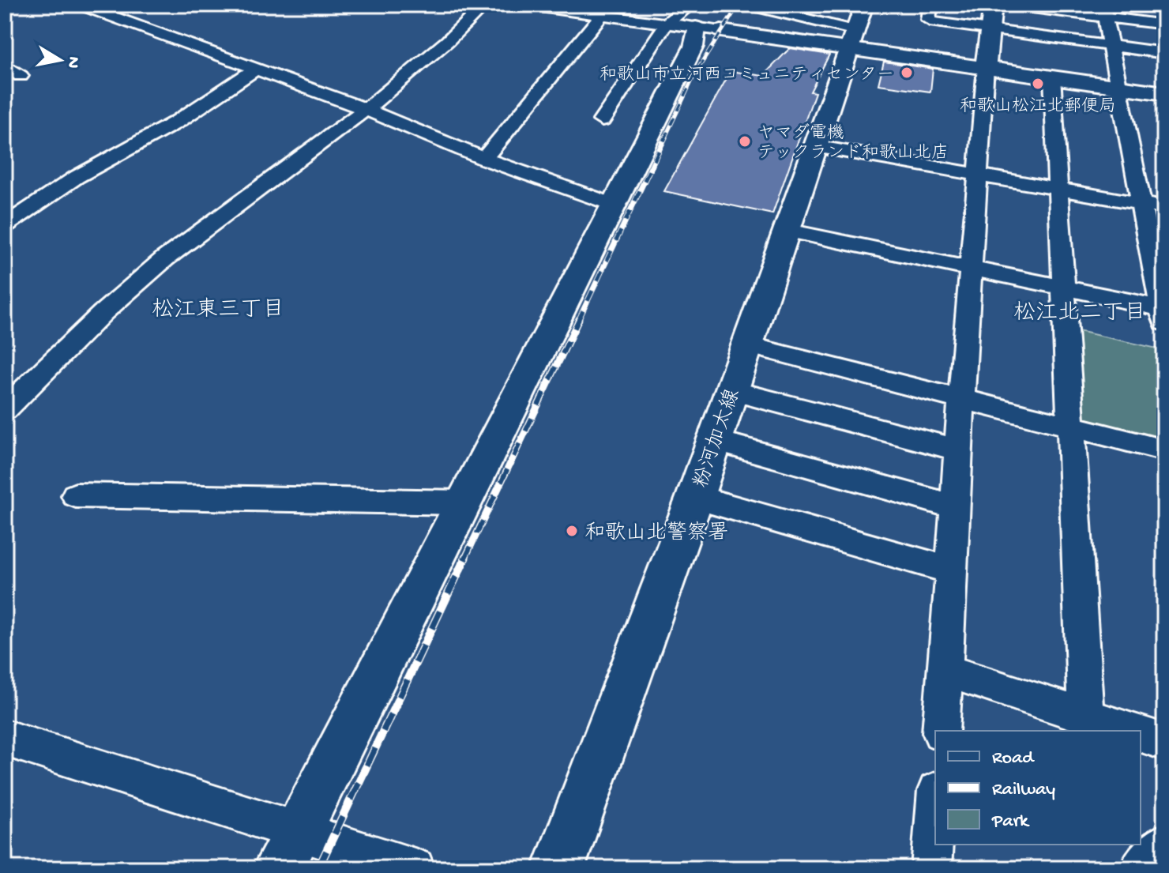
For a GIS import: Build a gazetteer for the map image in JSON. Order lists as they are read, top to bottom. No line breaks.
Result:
{"streets":{"street":["粉河加太線"]},"districts":["松江東三丁目","松江北二丁目"],"places":["和歌山市立河西コミュニティセンター","和歌山松江北郵便局","ヤマダ電機 テックランド和歌山北店","和歌山北警察署"],"legend":["Road","Railway","Park"],"north":"right"}
